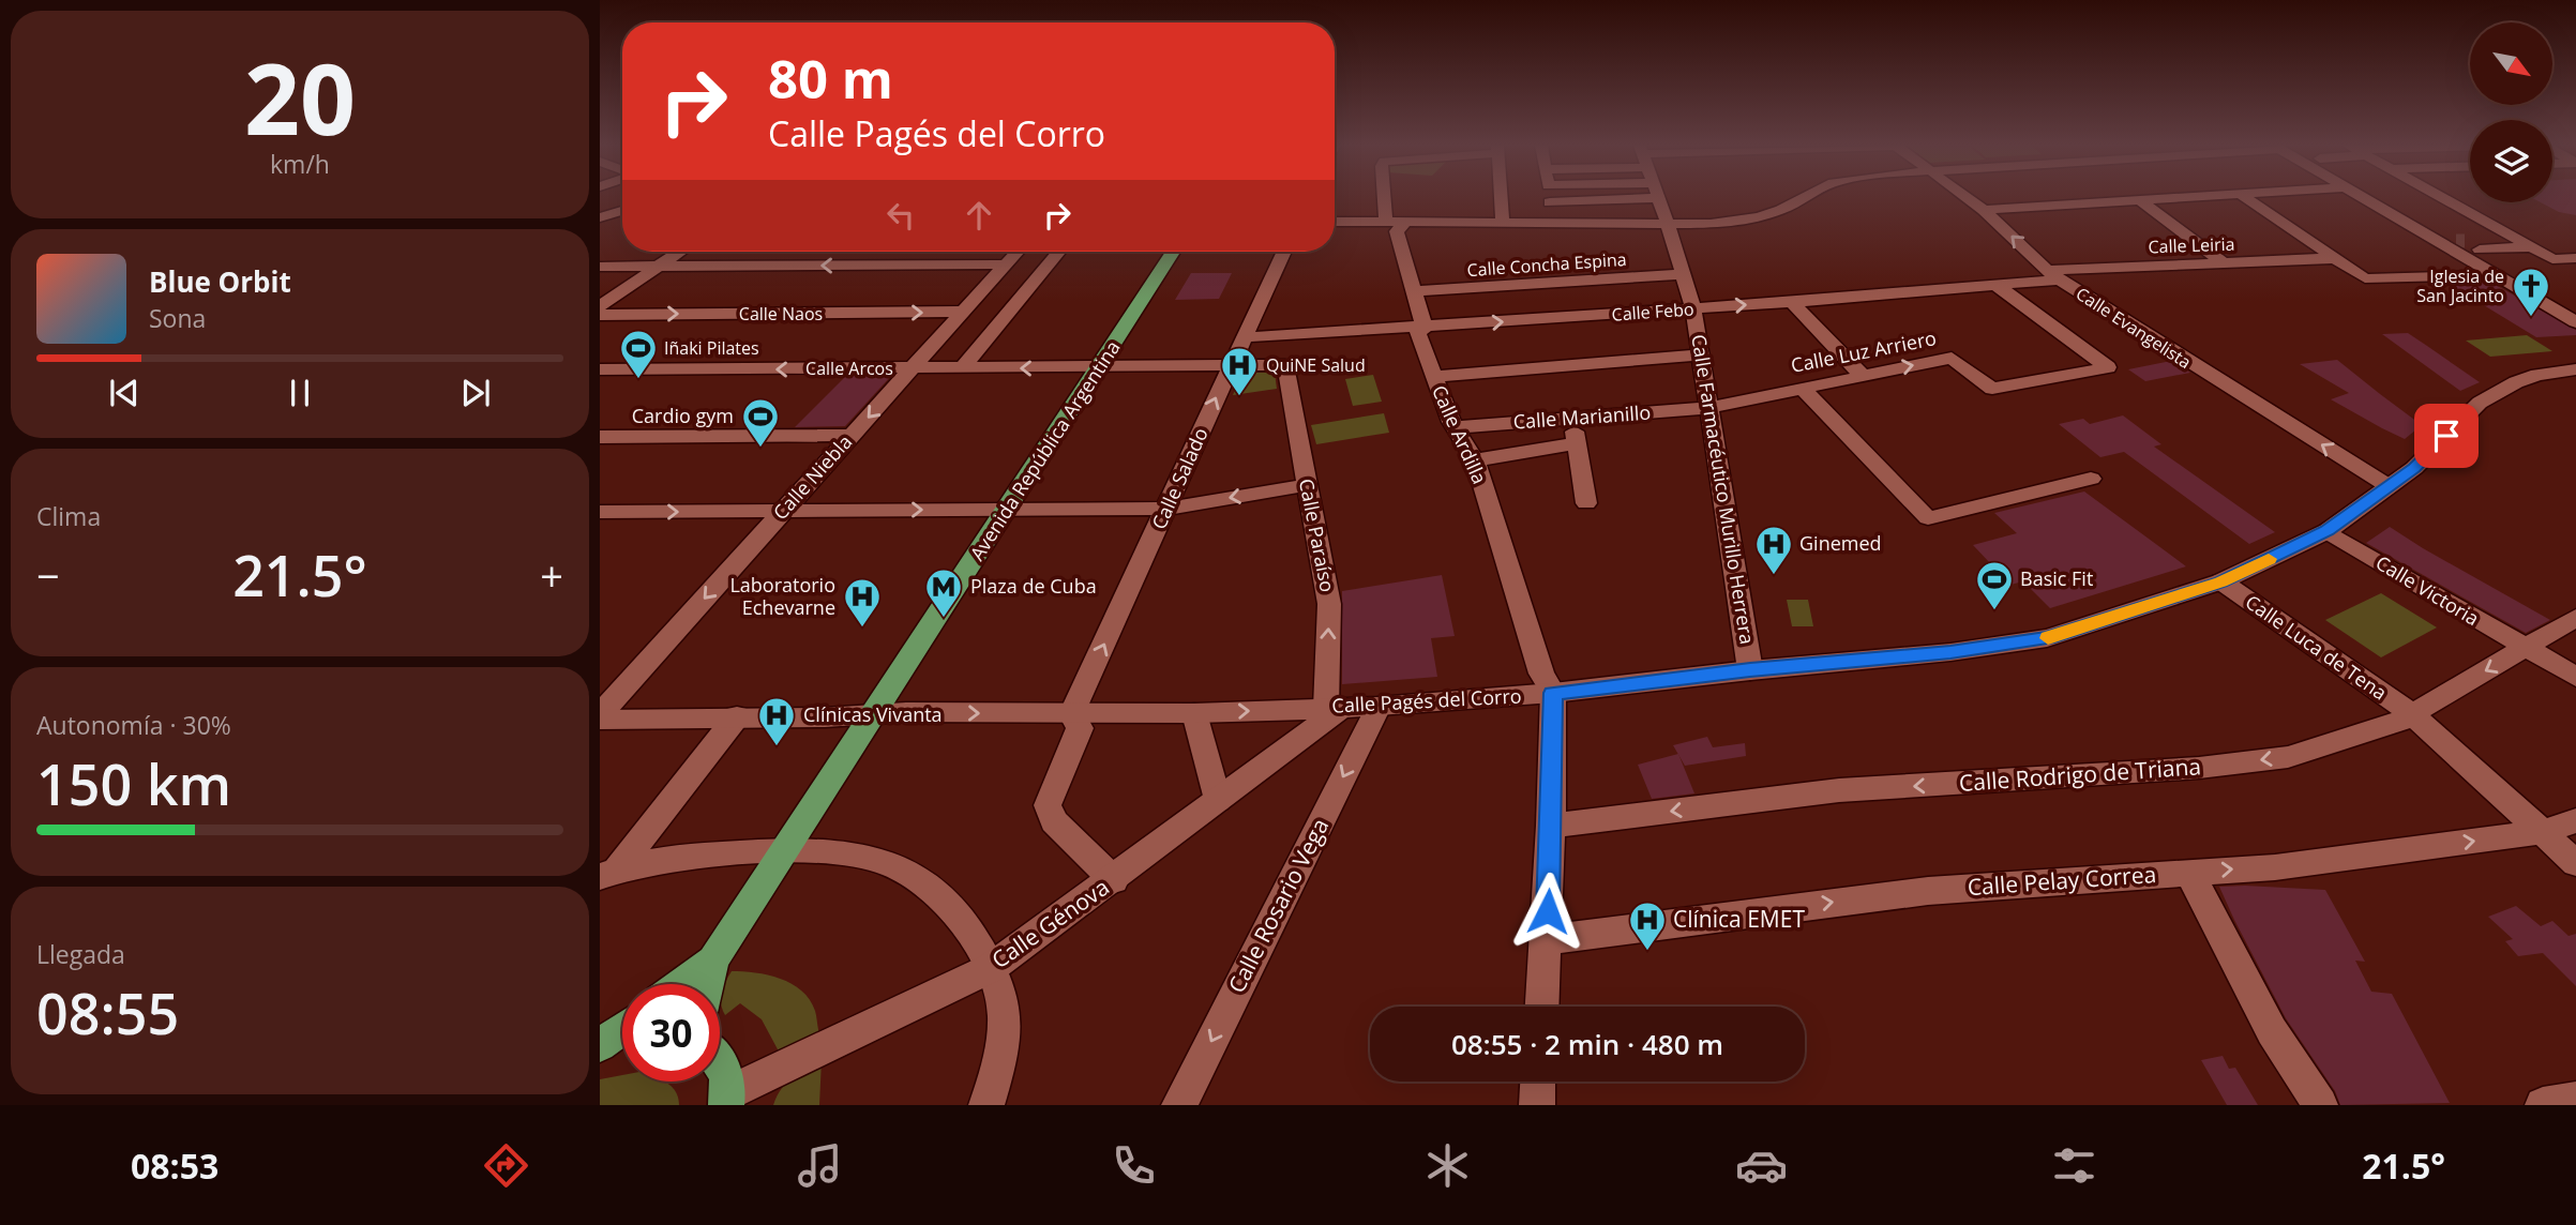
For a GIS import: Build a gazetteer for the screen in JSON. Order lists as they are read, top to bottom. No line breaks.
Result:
{"streets":{"main road":["Avenida República Argentina"],"street":["Calle Leiria","Calle Concha Espina","Calle Febo","Calle Naos","Calle Evangelista","Calle Luz Arriero","Calle Arcos","Calle Marianillo","Calle Ardilla","Calle Niebla","Calle Salado","Calle Farmacéutico Murillo Herrera","Calle Paraíso","Calle Victoria","Calle Luca de Tena","Calle Pagés del Corro","Calle Rodrigo de Triana","Calle Pelay Correa","Calle Rosario Vega","Calle Génova"]},"crossings":[["Calle Leiria","Calle Febo"],["Calle Leiria","Calle Evangelista"],["Calle Concha Espina","Calle Ardilla"],["Calle Concha Espina","Calle Farmacéutico Murillo Herrera"],["Calle Febo","Calle Evangelista"],["Calle Febo","Calle Luz Arriero"],["Calle Febo","Calle Ardilla"],["Calle Febo","Calle Salado"],["Calle Febo","Calle Farmacéutico Murillo Herrera"],["Calle Naos","Calle Niebla"],["Calle Evangelista","Calle Pagés del Corro"],["Calle Luz Arriero","Calle Marianillo"],["Calle Luz Arriero","Calle Farmacéutico Murillo Herrera"],["Calle Arcos","Avenida República Argentina"],["Calle Arcos","Calle Niebla"],["Calle Arcos","Calle Salado"],["Calle Arcos","Calle Paraíso"],["Calle Marianillo","Calle Ardilla"],["Calle Marianillo","Calle Farmacéutico Murillo Herrera"],["Calle Ardilla","Calle Pagés del Corro"],["Avenida República Argentina","Calle Pagés del Corro"],["Calle Niebla","Calle Pagés del Corro"],["Calle Salado","Calle Pagés del Corro"],["Calle Farmacéutico Murillo Herrera","Calle Pagés del Corro"],["Calle Paraíso","Calle Pagés del Corro"],["Calle Paraíso","Calle Génova"],["Calle Victoria","Calle Pagés del Corro"],["Calle Victoria","Calle Rodrigo de Triana"],["Calle Luca de Tena","Calle Pagés del Corro"],["Calle Luca de Tena","Calle Rodrigo de Triana"],["Calle Luca de Tena","Calle Pelay Correa"],["Calle Pagés del Corro","Calle Rosario Vega"],["Calle Pagés del Corro","Calle Génova"]],"one_way":["Calle Niebla","Calle Salado","Calle Paraíso","Calle Rodrigo de Triana","Calle Pelay Correa","Calle Rosario Vega"],"places":{"church":["Iglesia de San Jacinto"],"sports":["Iñaki Pilates","Cardio gym","Basic Fit"],"hospital":["QuiNE Salud","Ginemed","Laboratorio Echevarne","Clínicas Vivanta","Clínica EMET"],"metro station":["Plaza de Cuba"]},"north":"bottom right","page":{"tile":[["20","km/h"],"Clima",["Autonomía · 30%","150 km"],["Llegada","08:55"]],"turn":["80 m","Calle Pagés del Corro"],"song":["Blue Orbit","Sona"],"heat":["−","21.5°","+"],"limit":"30","trip":"08:55 · 2 min · 480 m","tabs":["08:53","21.5°"]}}
